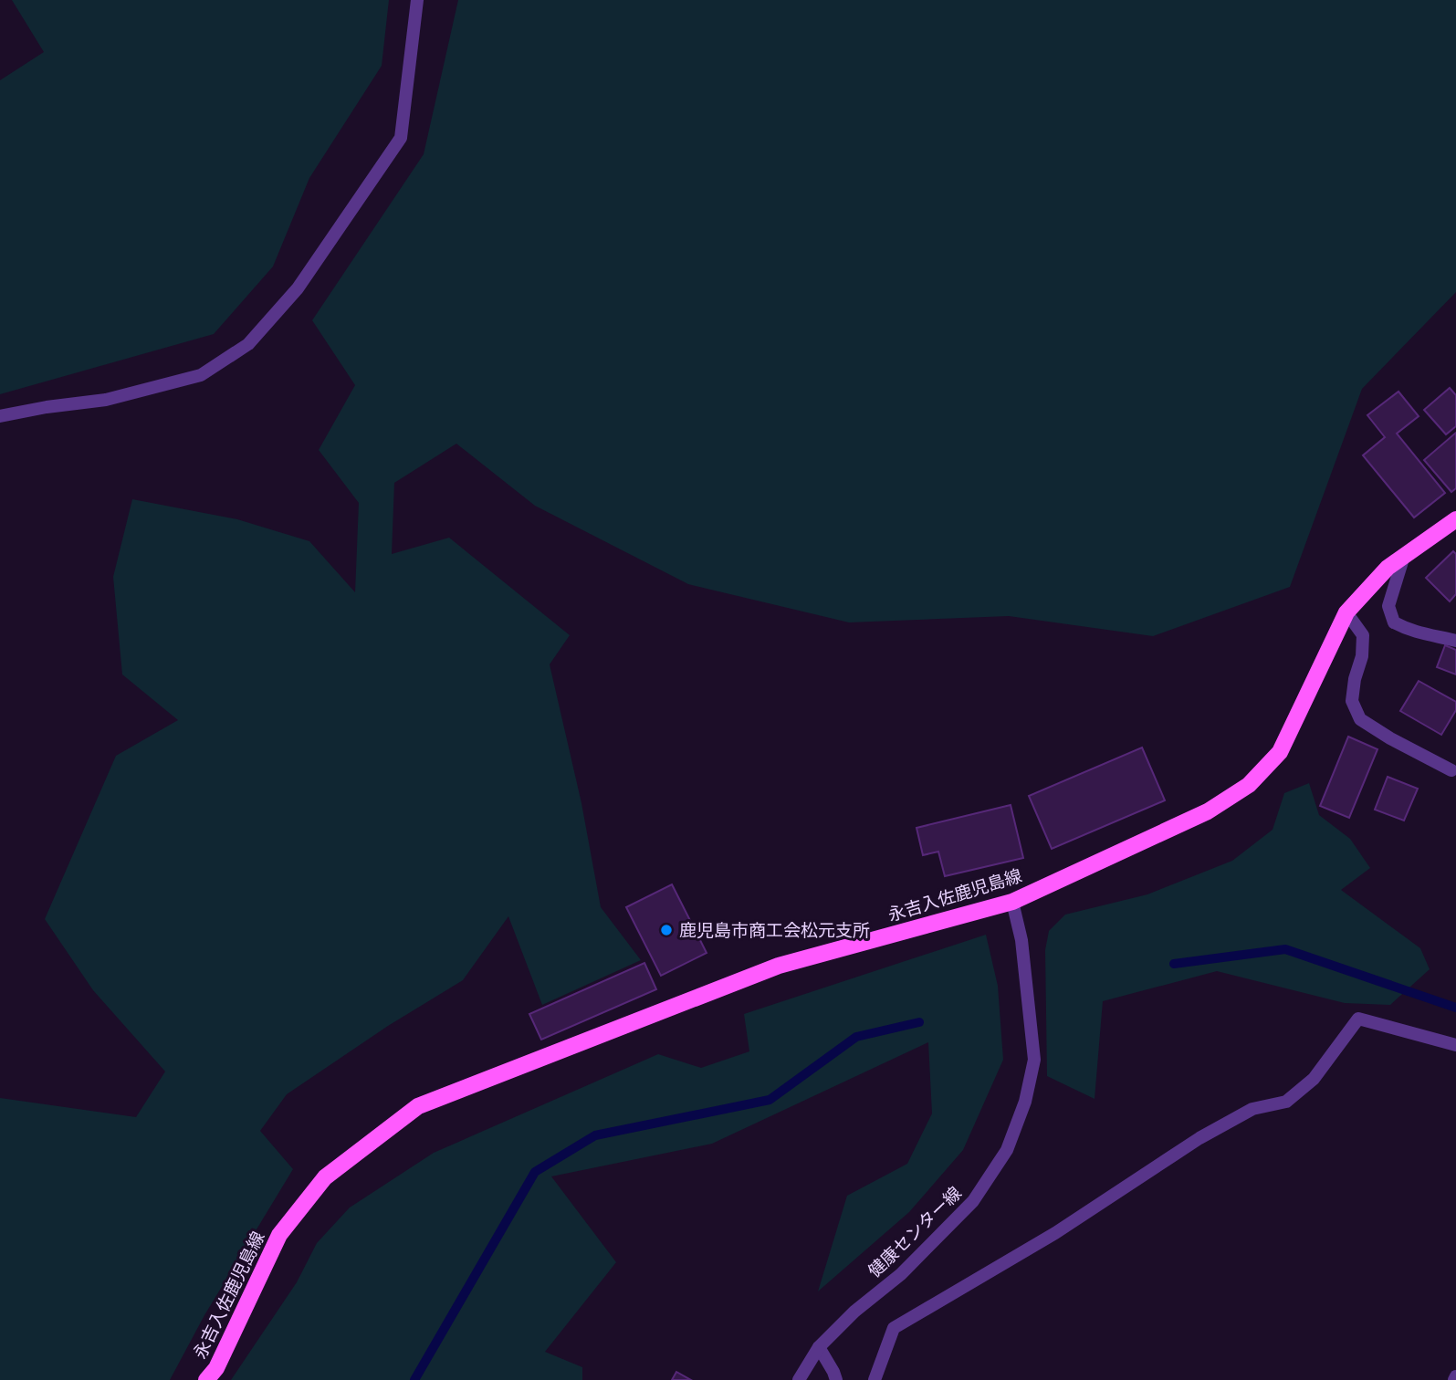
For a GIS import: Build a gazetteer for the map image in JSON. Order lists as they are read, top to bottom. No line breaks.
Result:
{"streets":{"main road":["永吉入佐鹿児島線"],"street":["健康センター線"]},"crossings":[["永吉入佐鹿児島線","健康センター線"]],"places":["鹿児島市商工会松元支所"]}
